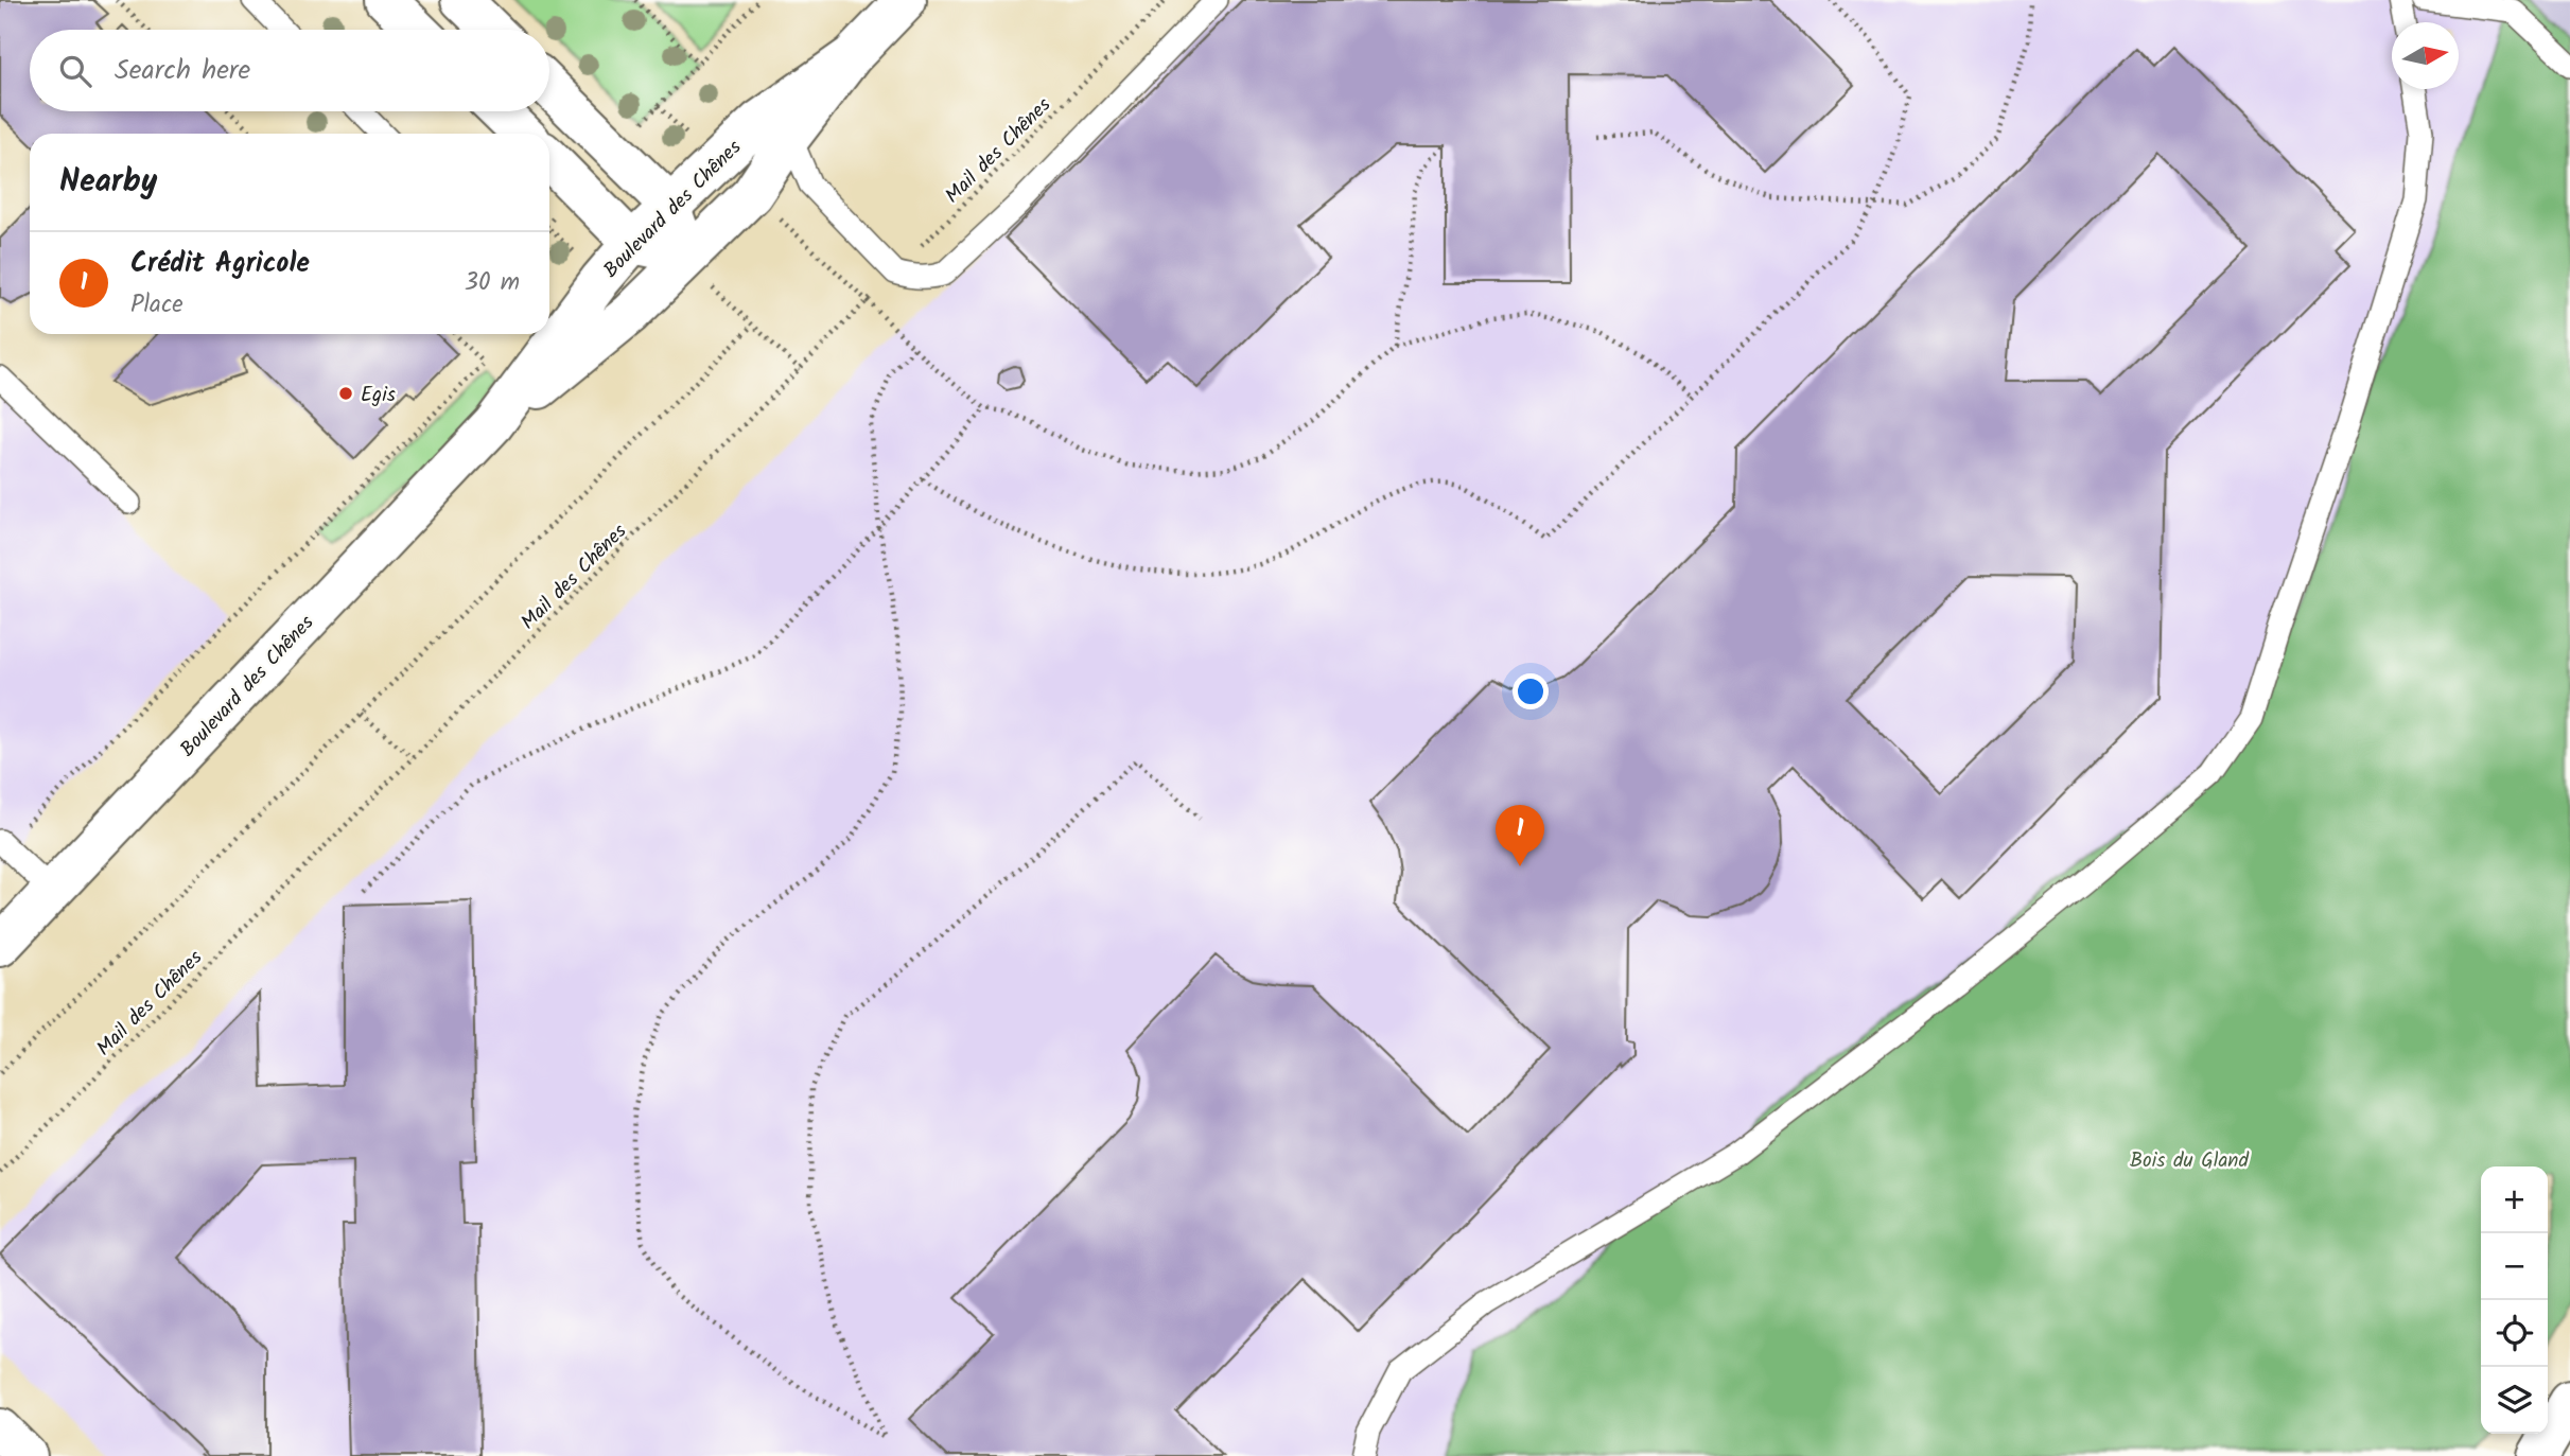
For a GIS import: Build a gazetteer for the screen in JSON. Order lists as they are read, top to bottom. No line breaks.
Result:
{"streets":{"main road":["Boulevard des Chênes"],"path":["Mail des Chênes"]},"parks":["Bois du Gland"],"places":["Egis"],"north":"right","page":{"search":"Search here","heading":"Nearby","list":[{"mark":"1","name":"Crédit Agricole","note":"Place","value":"30 m"}],"pins":"1","map_buttons":["+","−"]}}
